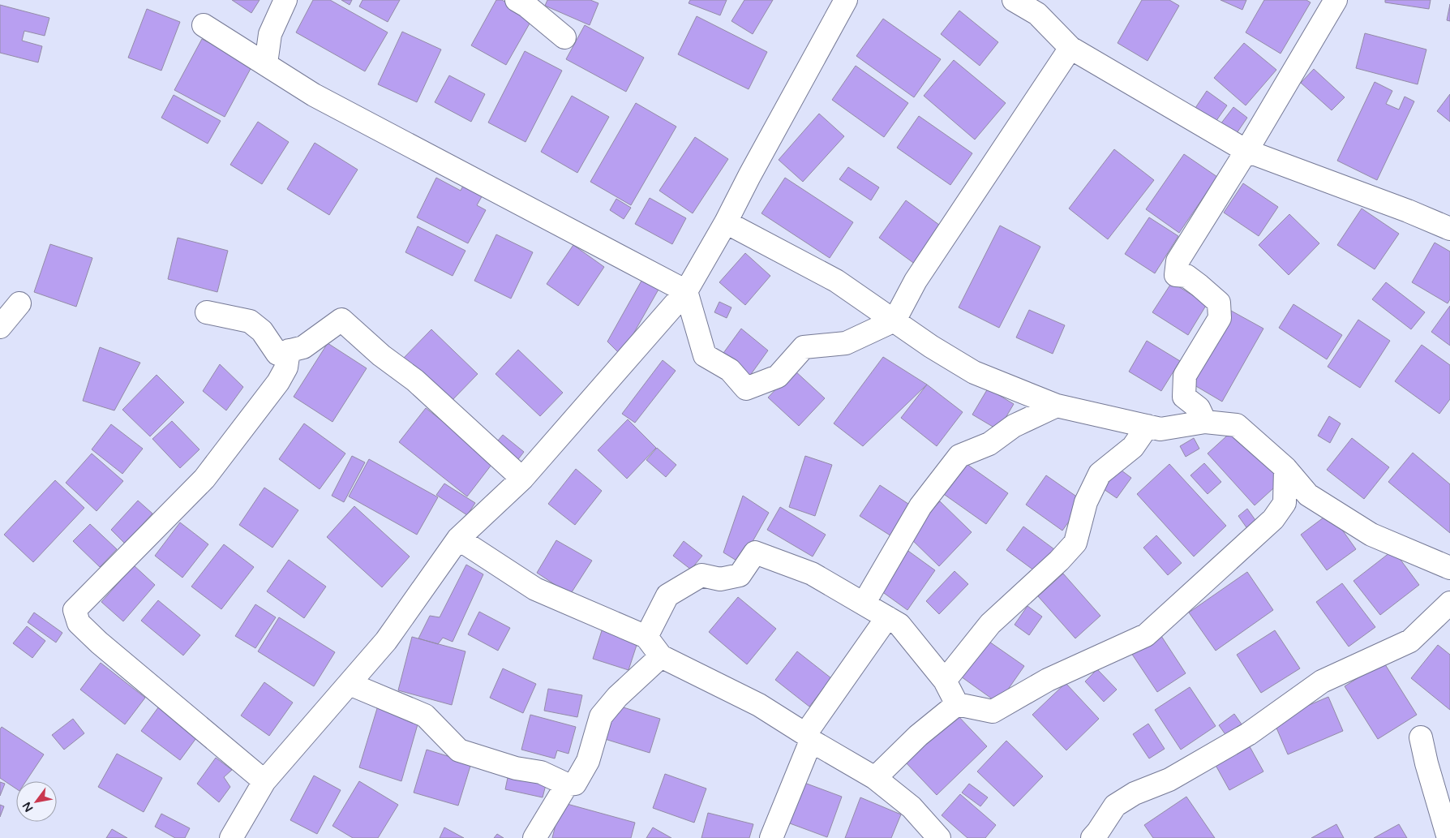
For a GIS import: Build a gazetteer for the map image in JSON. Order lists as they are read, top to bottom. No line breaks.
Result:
{"north":"bottom left"}
